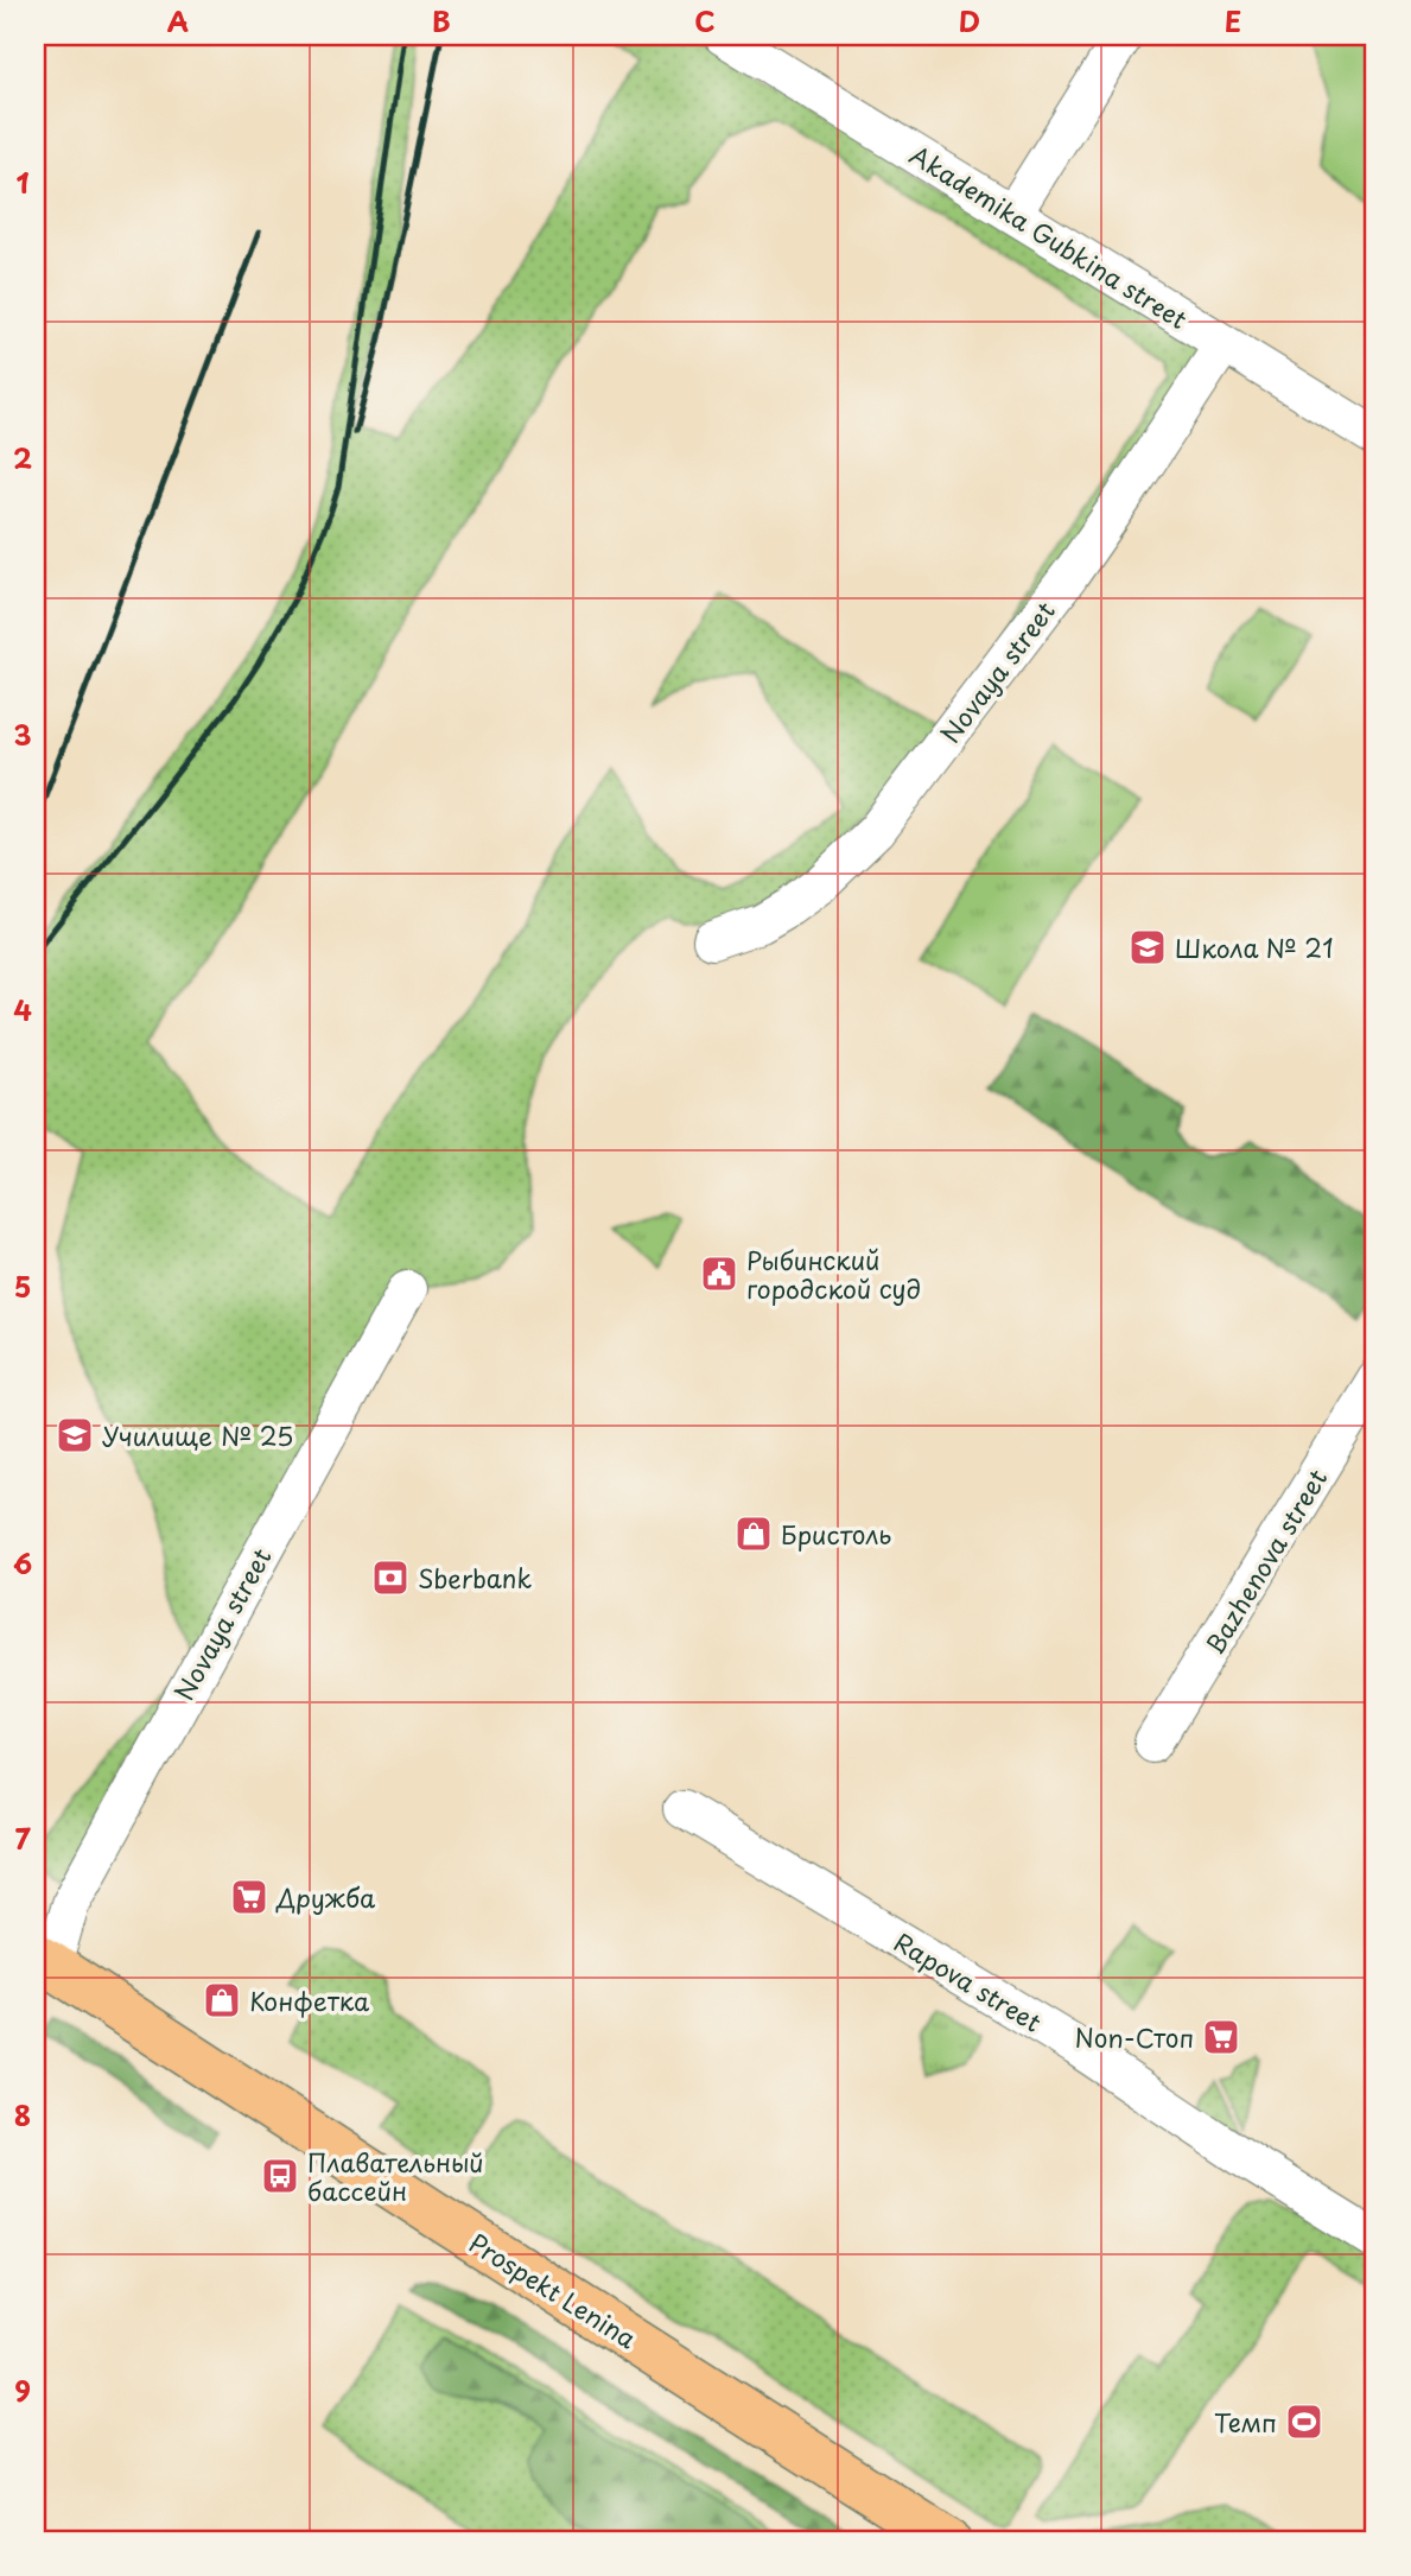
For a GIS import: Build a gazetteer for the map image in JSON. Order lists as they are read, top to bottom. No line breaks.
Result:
{"streets":{"main road":["Prospekt Lenina"],"street":["Akademika Gubkina street","Novaya street","Bazhenova street","Rapova street"]},"crossings":[["Akademika Gubkina street","Novaya street"],["Novaya street","Prospekt Lenina"]],"places":{"school or university":["Школа № 21","Училище № 25"],"public building":["Рыбинский городской суд"],"shop":["Бристоль","Конфетка"],"bank":["Sberbank"],"supermarket":["Дружба","Non-Стоп"],"bus stop":["Плавательный бассейн"],"sports":["Темп"]},"grid":{"columns":["A","B","C","D","E"],"rows":["1","2","3","4","5","6","7","8","9"]}}
